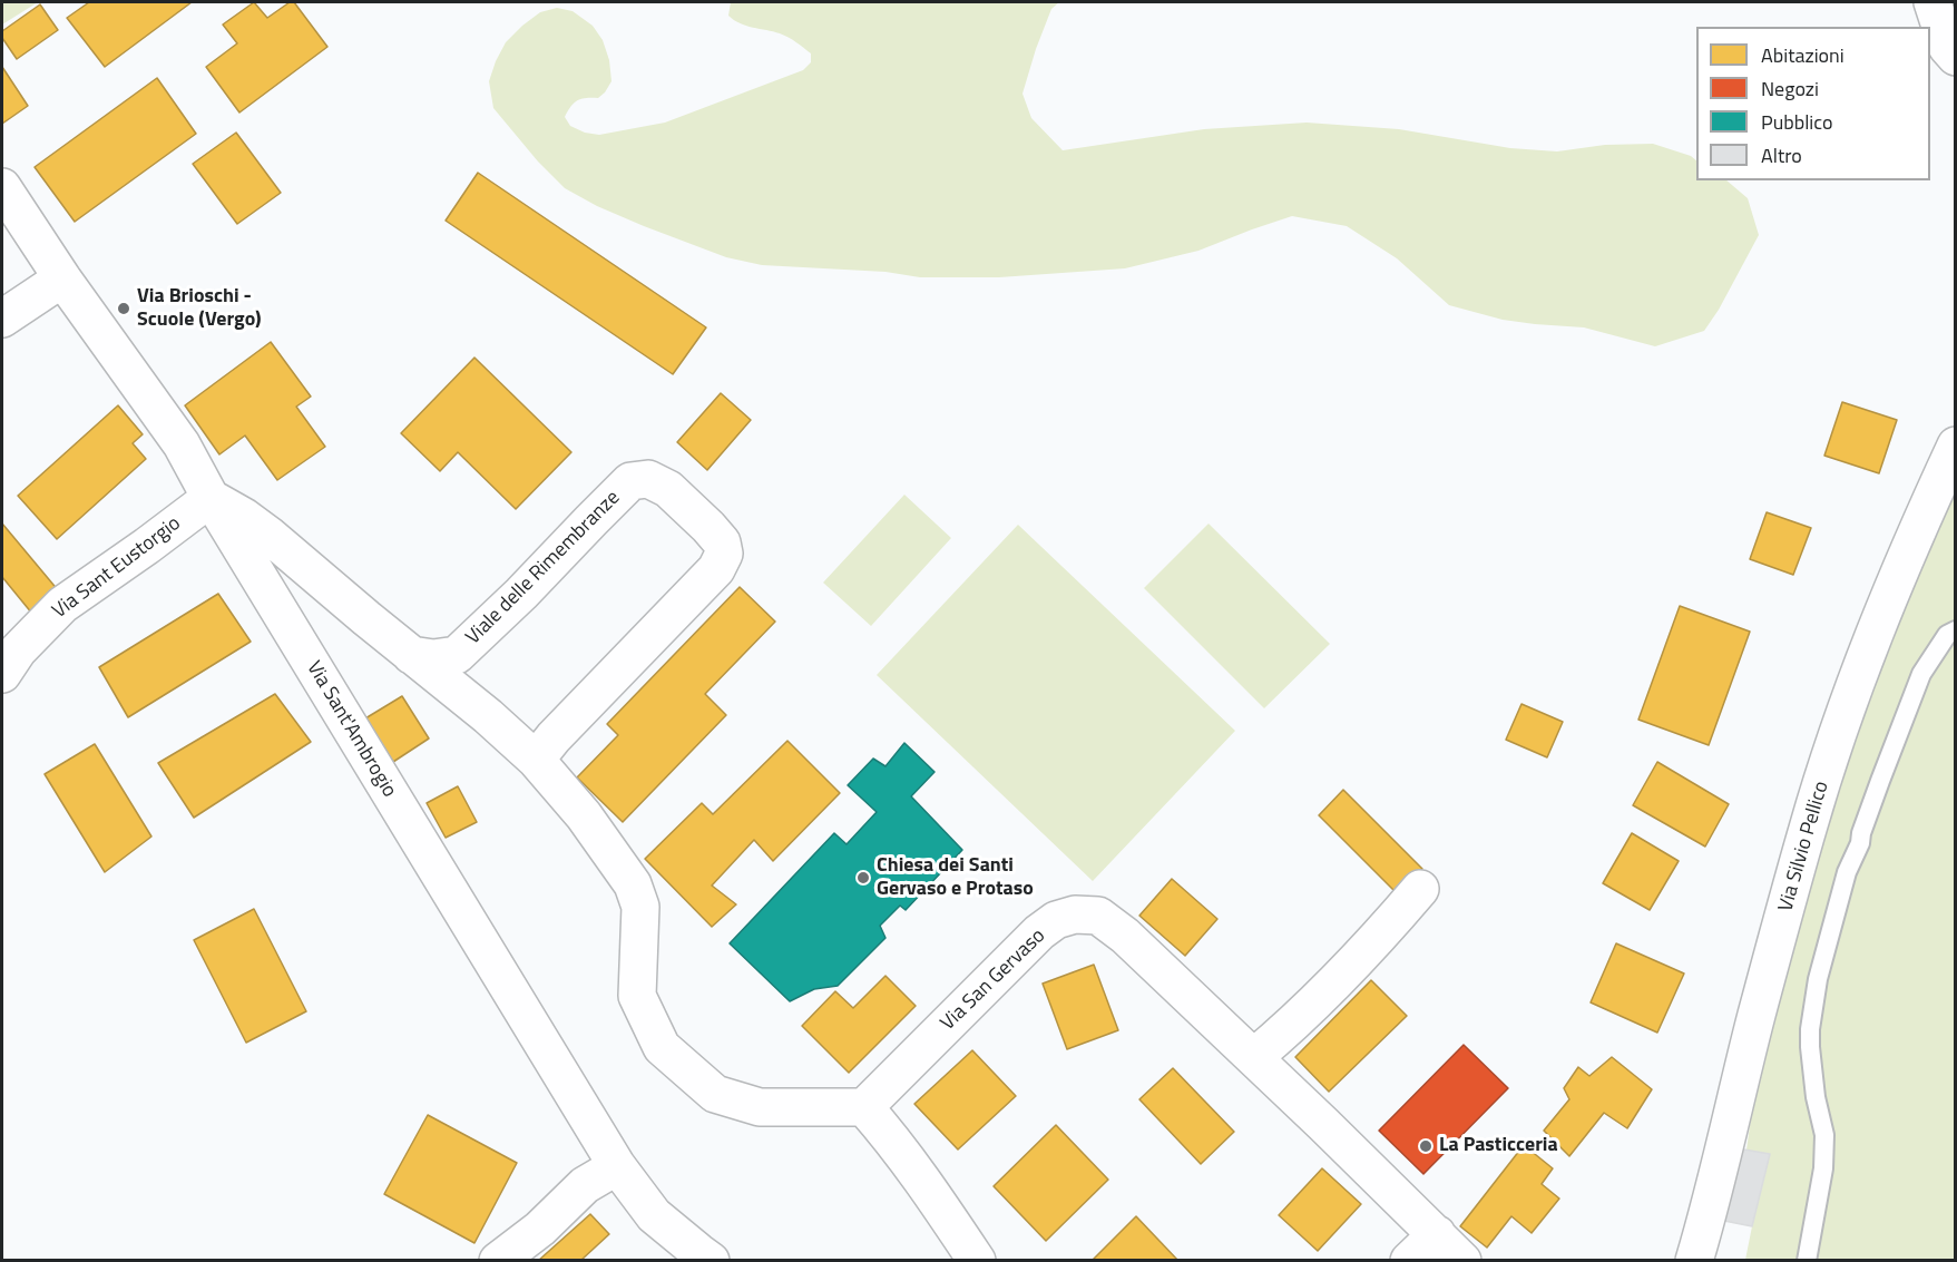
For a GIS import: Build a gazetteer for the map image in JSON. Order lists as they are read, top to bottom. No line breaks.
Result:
{"streets":{"street":["Via Sant Eustorgio","Viale delle Rimembranze","Via Sant'Ambrogio","Via Silvio Pellico","Via San Gervaso"]},"crossings":[["Via Sant Eustorgio","Via Sant'Ambrogio"]],"places":["Via Brioschi - Scuole (Vergo)","Chiesa dei Santi Gervaso e Protaso","La Pasticceria"],"legend":["Abitazioni","Negozi","Pubblico","Altro"]}
